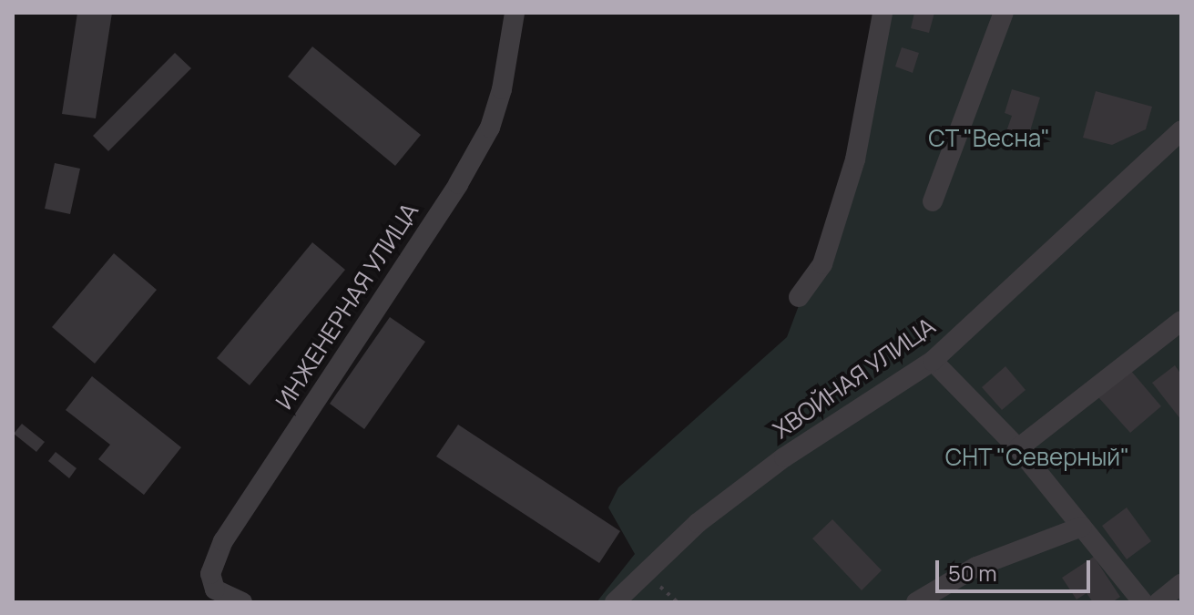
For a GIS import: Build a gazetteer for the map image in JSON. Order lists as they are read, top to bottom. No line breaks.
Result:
{"streets":{"street":["ИНЖЕНЕРНАЯ УЛИЦА","ХВОЙНАЯ УЛИЦА"]},"parks":["СТ \"Весна\"","СНТ \"Северный\""],"scale_bar":"50 m"}
